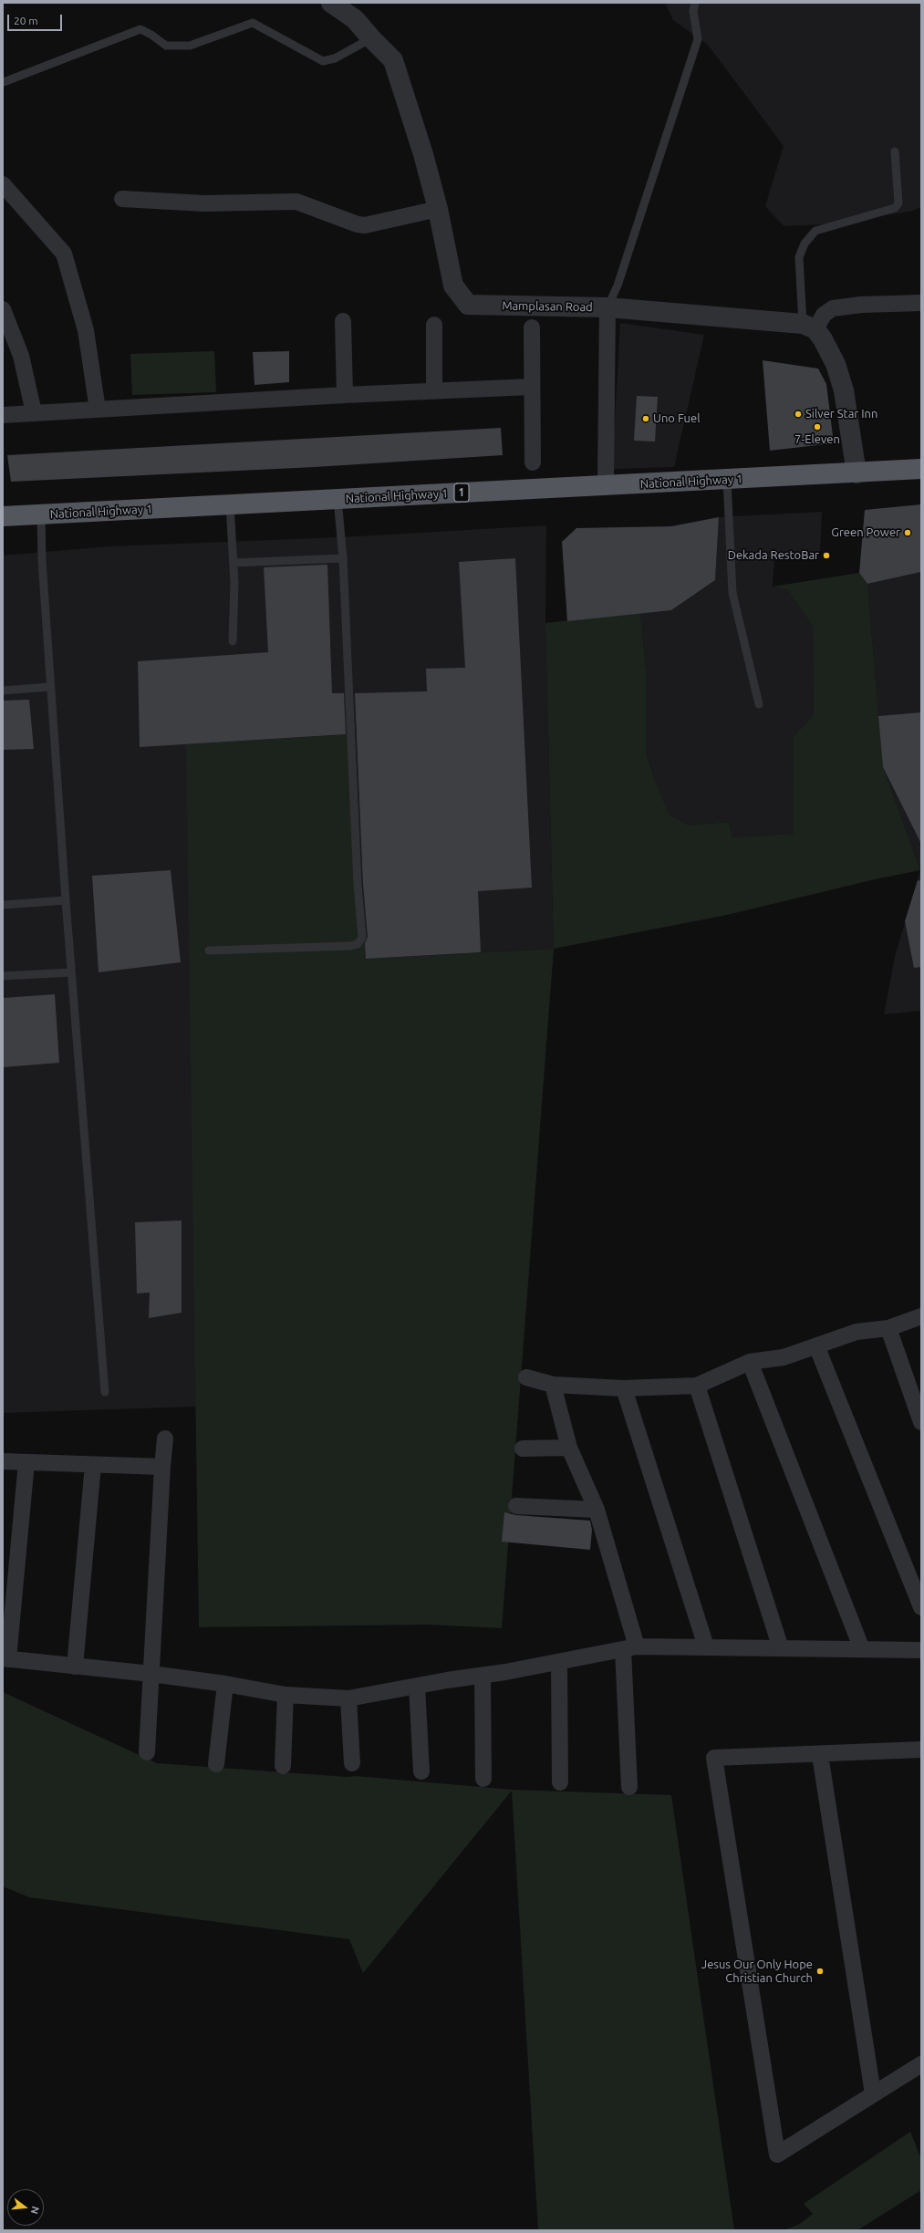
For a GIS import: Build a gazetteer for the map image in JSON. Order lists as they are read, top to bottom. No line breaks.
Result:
{"streets":{"highway":["National Highway 1","1"],"street":["Mamplasan Road"]},"places":["Silver Star Inn","Uno Fuel","7-Eleven","Green Power","Dekada RestoBar","Jesus Our Only Hope Christian Church"],"scale_bar":"20 m","north":"right"}
